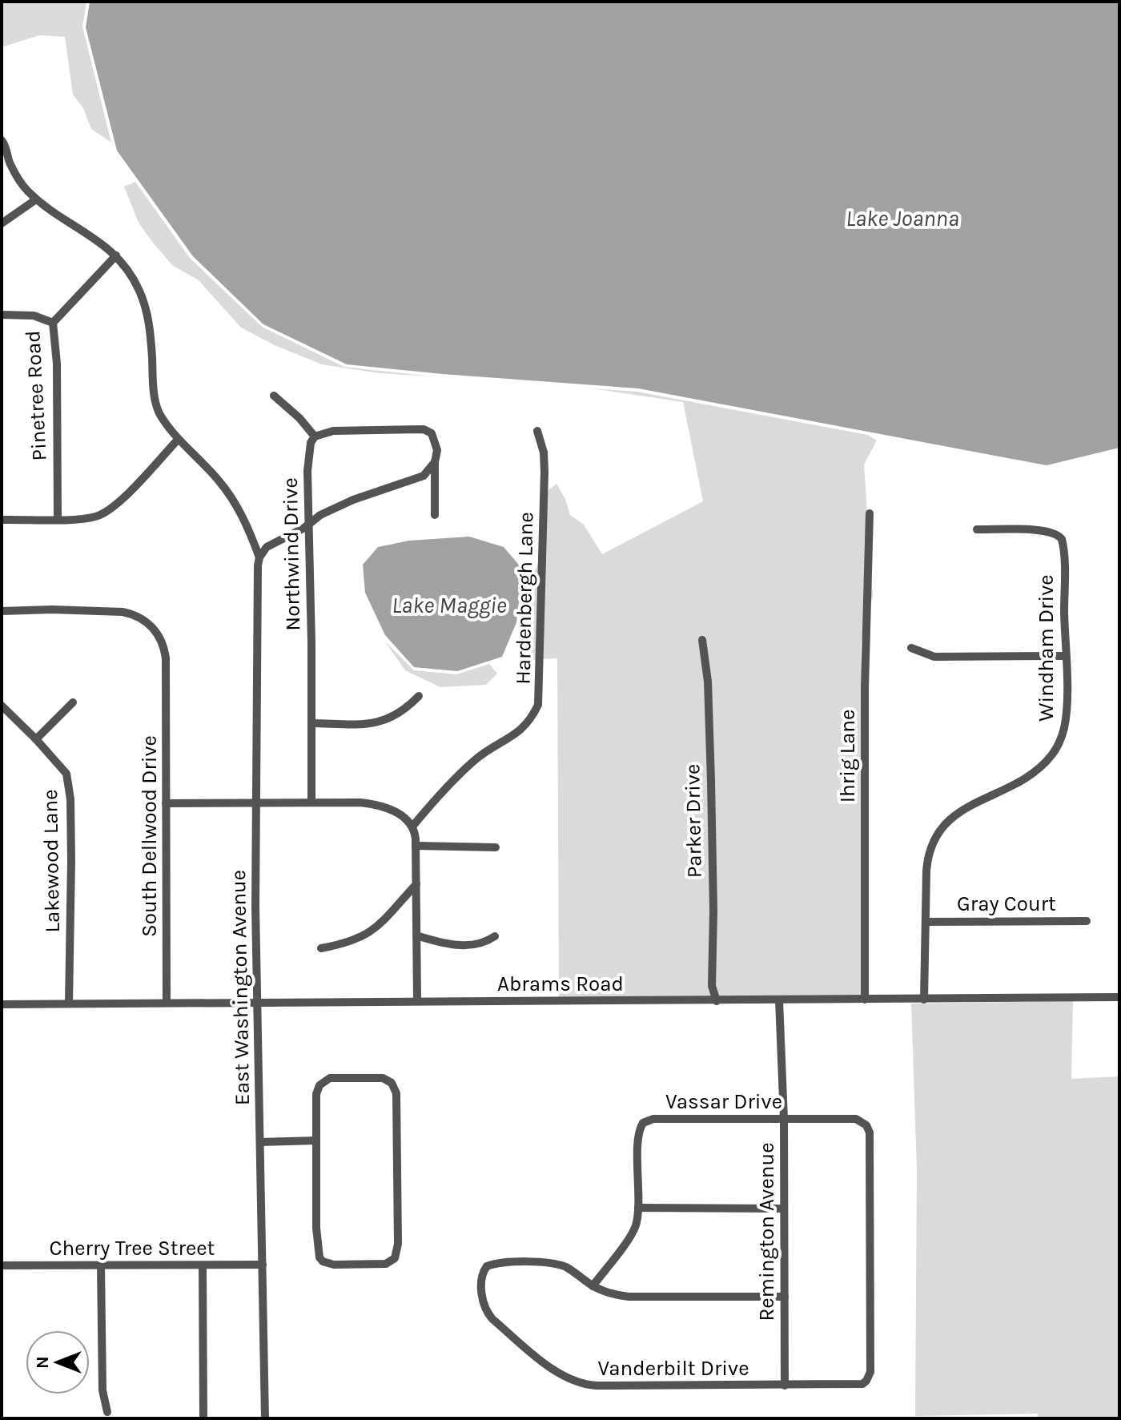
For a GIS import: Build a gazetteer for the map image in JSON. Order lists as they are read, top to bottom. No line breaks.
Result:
{"streets":{"street":["Pinetree Road","Northwind Drive","Hardenbergh Lane","Windham Drive","Ihrig Lane","Parker Drive","South Dellwood Drive","Lakewood Lane","Gray Court","Abrams Road","East Washington Avenue","Vassar Drive","Remington Avenue","Cherry Tree Street","Vanderbilt Drive"]},"crossings":[["Windham Drive","Gray Court"],["Windham Drive","Abrams Road"],["Ihrig Lane","Abrams Road"],["Parker Drive","Abrams Road"],["South Dellwood Drive","Abrams Road"],["Lakewood Lane","Abrams Road"],["Abrams Road","East Washington Avenue"],["Abrams Road","Remington Avenue"],["East Washington Avenue","Cherry Tree Street"],["Vassar Drive","Remington Avenue"],["Vassar Drive","Vanderbilt Drive"],["Remington Avenue","Vanderbilt Drive"]],"water":["Lake Joanna","Lake Maggie"],"north":"left"}
